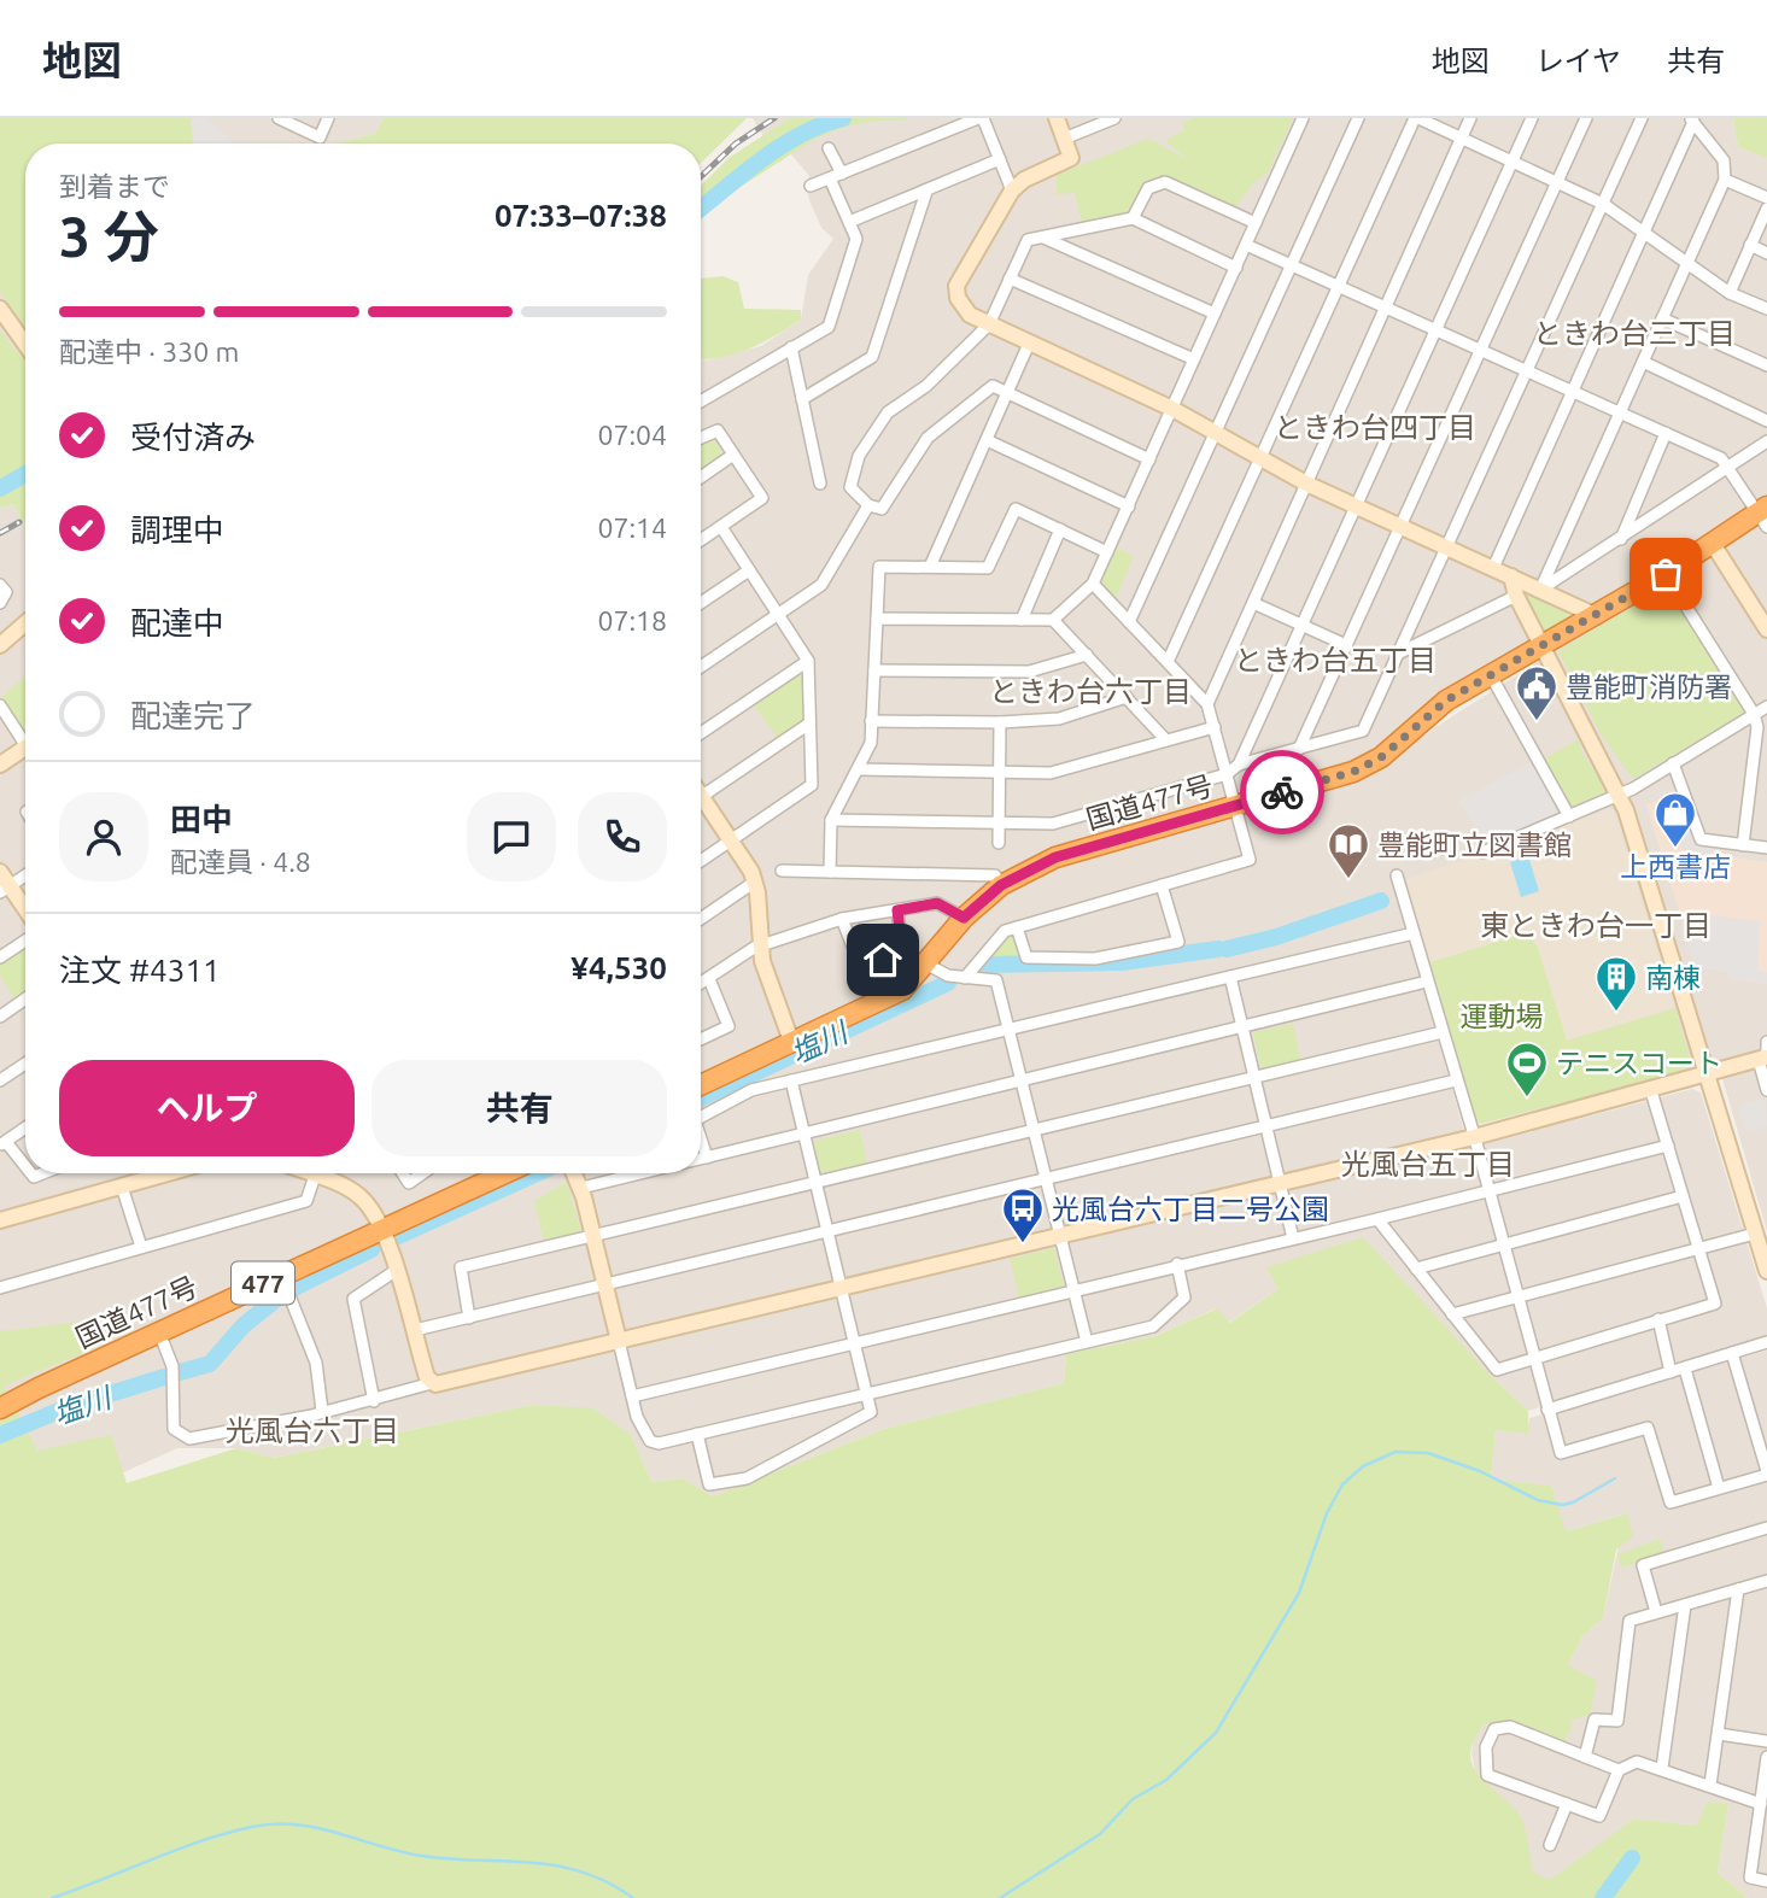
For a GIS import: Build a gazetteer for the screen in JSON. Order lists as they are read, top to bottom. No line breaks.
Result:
{"streets":{"highway":["国道477号","477"]},"districts":["ときわ台三丁目","ときわ台四丁目","ときわ台五丁目","ときわ台六丁目","東ときわ台一丁目","光風台五丁目","光風台六丁目"],"water":["塩川"],"parks":["運動場"],"places":{"public building":["豊能町消防署"],"shop":["上西書店"],"library":["豊能町立図書館"],"building":["南棟"],"sports":["テニスコート"],"bus stop":["光風台六丁目二号公園"]},"page":{"header":"地図","nav":["地図","レイヤ","共有"],"heading":["3 分","到着まで","07:33–07:38"],"panel":["田中","配達員 · 4.8","注文 #4311","¥4,530"],"bar":"配達中 · 330 m","list":[["受付済み","07:04"],["調理中","07:14"],["配達中","07:18"],"配達完了"],"buttons":["ヘルプ","共有"]}}
